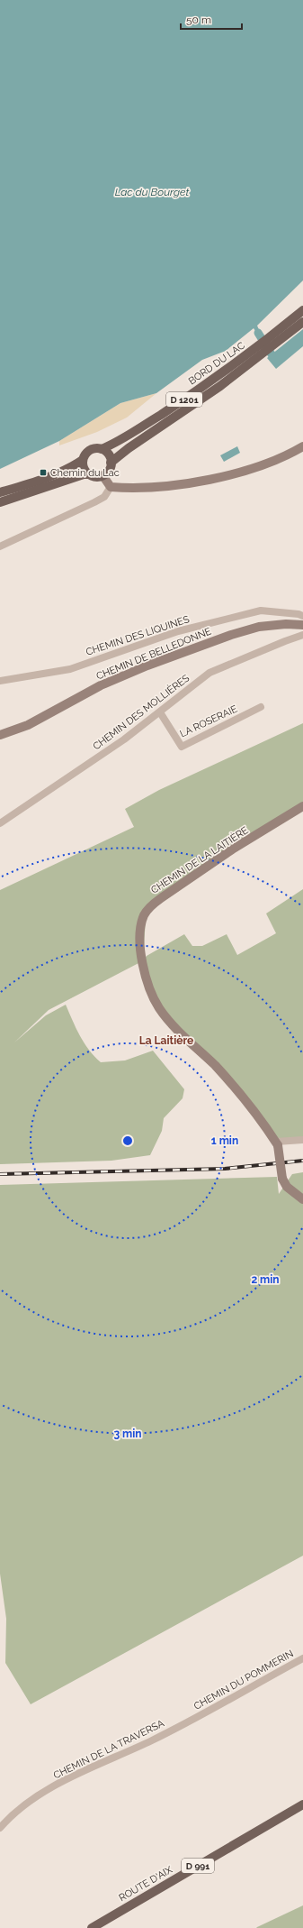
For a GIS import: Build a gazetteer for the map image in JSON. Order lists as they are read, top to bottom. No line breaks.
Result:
{"streets":{"main road":["BORD DU LAC","D 1201","CHEMIN DE BELLEDONNE","CHEMIN DE LA LAITIÈRE","D 991","ROUTE D'AIX"],"street":["CHEMIN DES LIQUINES","CHEMIN DES MOLLIÈRES","LA ROSERAIE","CHEMIN DU POMMERIN","CHEMIN DE LA TRAVERSA"]},"crossings":[["CHEMIN DES MOLLIÈRES","LA ROSERAIE"],["CHEMIN DU POMMERIN","CHEMIN DE LA TRAVERSA"]],"districts":["La Laitière"],"water":["Lac du Bourget"],"places":{"transit":["Chemin du Lac"]},"scale_bar":"50 m","rings":["1 min","2 min","3 min"]}
